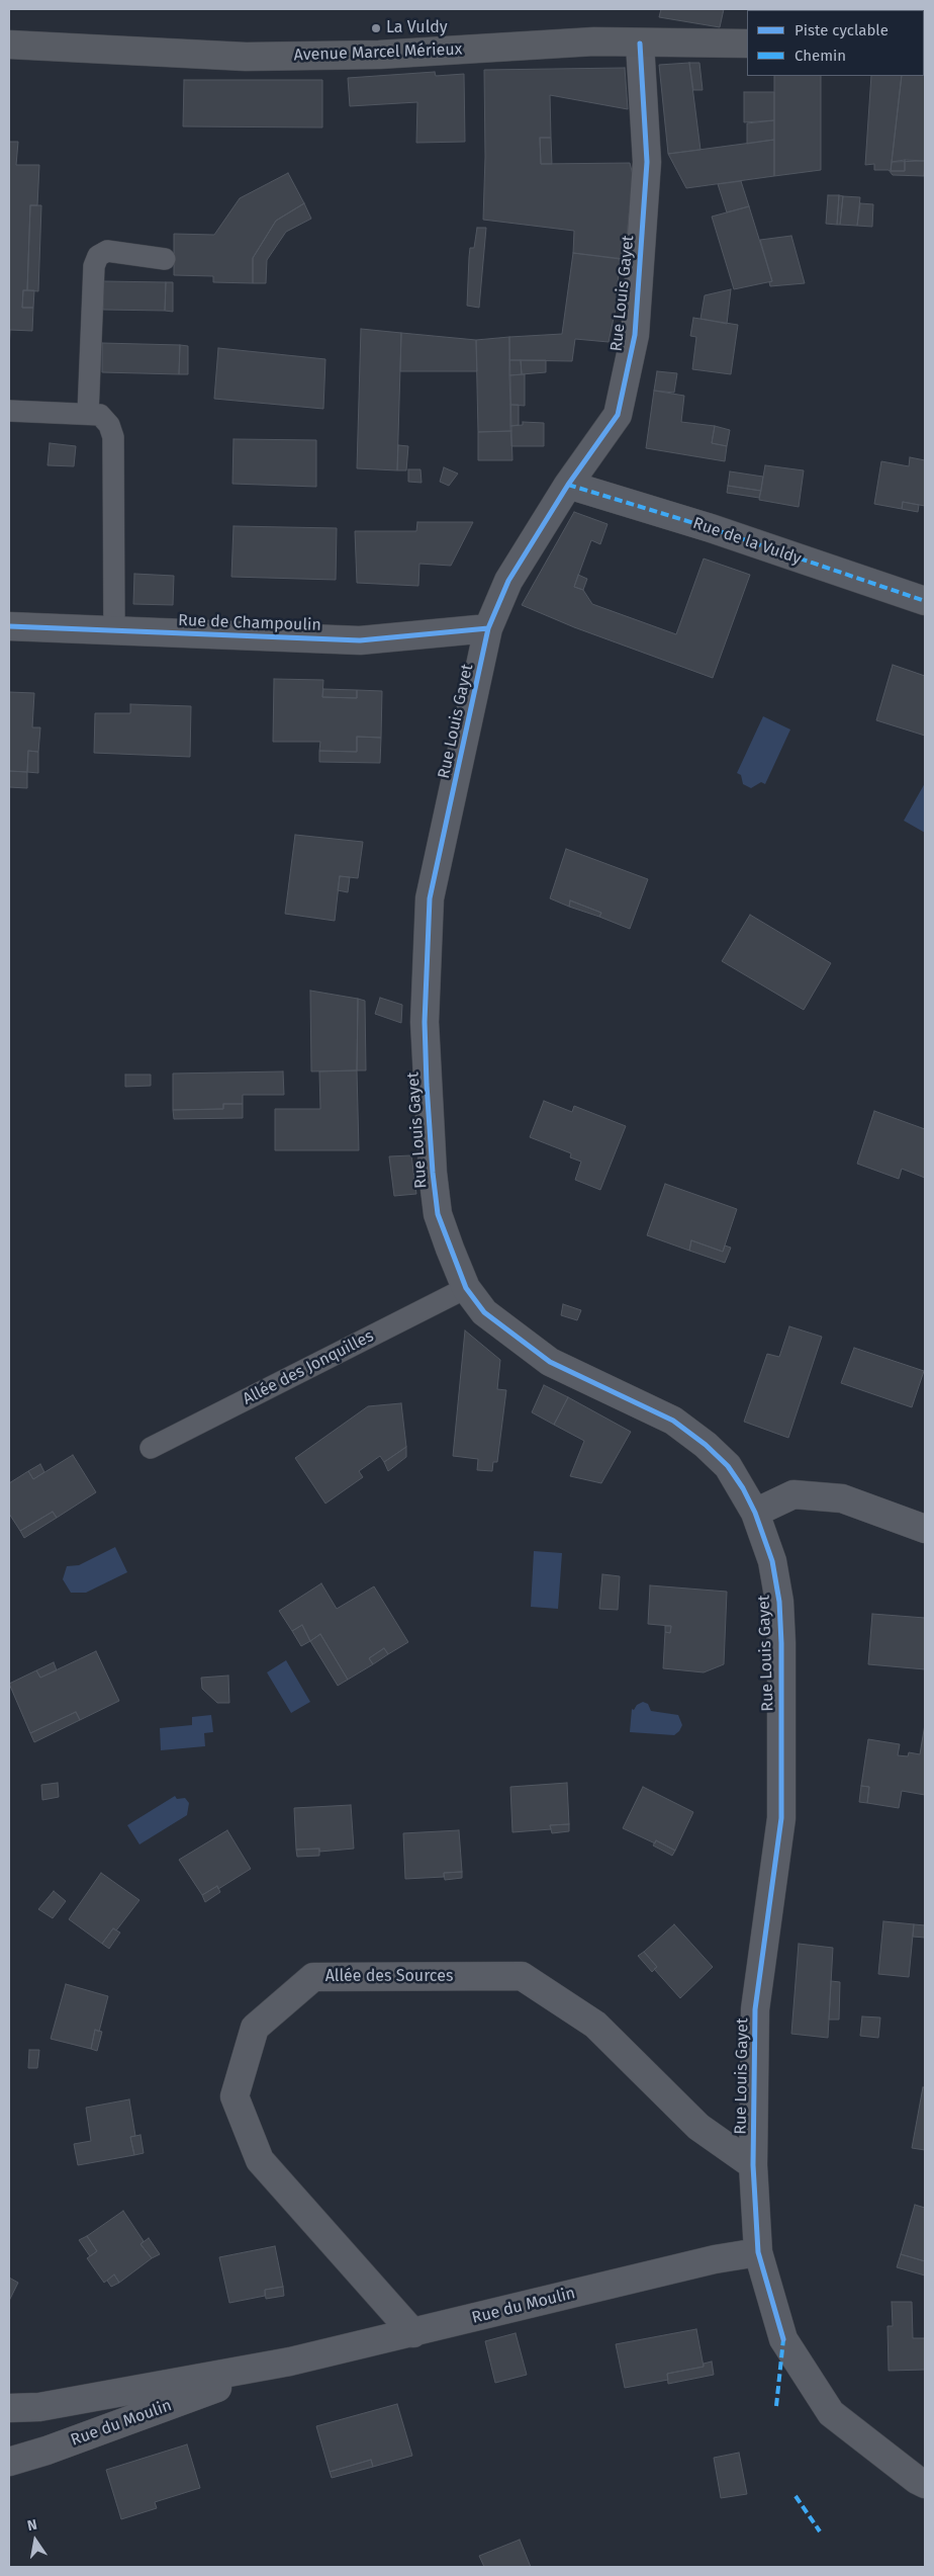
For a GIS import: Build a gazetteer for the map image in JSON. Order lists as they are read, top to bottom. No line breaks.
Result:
{"streets":{"main road":["Avenue Marcel Mérieux"],"street":["Rue Louis Gayet","Rue de la Vuldy","Rue de Champoulin","Allée des Sources","Rue du Moulin"],"lane":["Allée des Jonquilles"]},"crossings":[["Avenue Marcel Mérieux","Rue Louis Gayet"],["Rue Louis Gayet","Rue de la Vuldy"],["Rue Louis Gayet","Rue de Champoulin"],["Rue Louis Gayet","Allée des Jonquilles"],["Rue Louis Gayet","Allée des Sources"],["Rue Louis Gayet","Rue du Moulin"],["Allée des Sources","Rue du Moulin"]],"places":["La Vuldy"],"legend":["Piste cyclable","Chemin"],"north":"top"}
